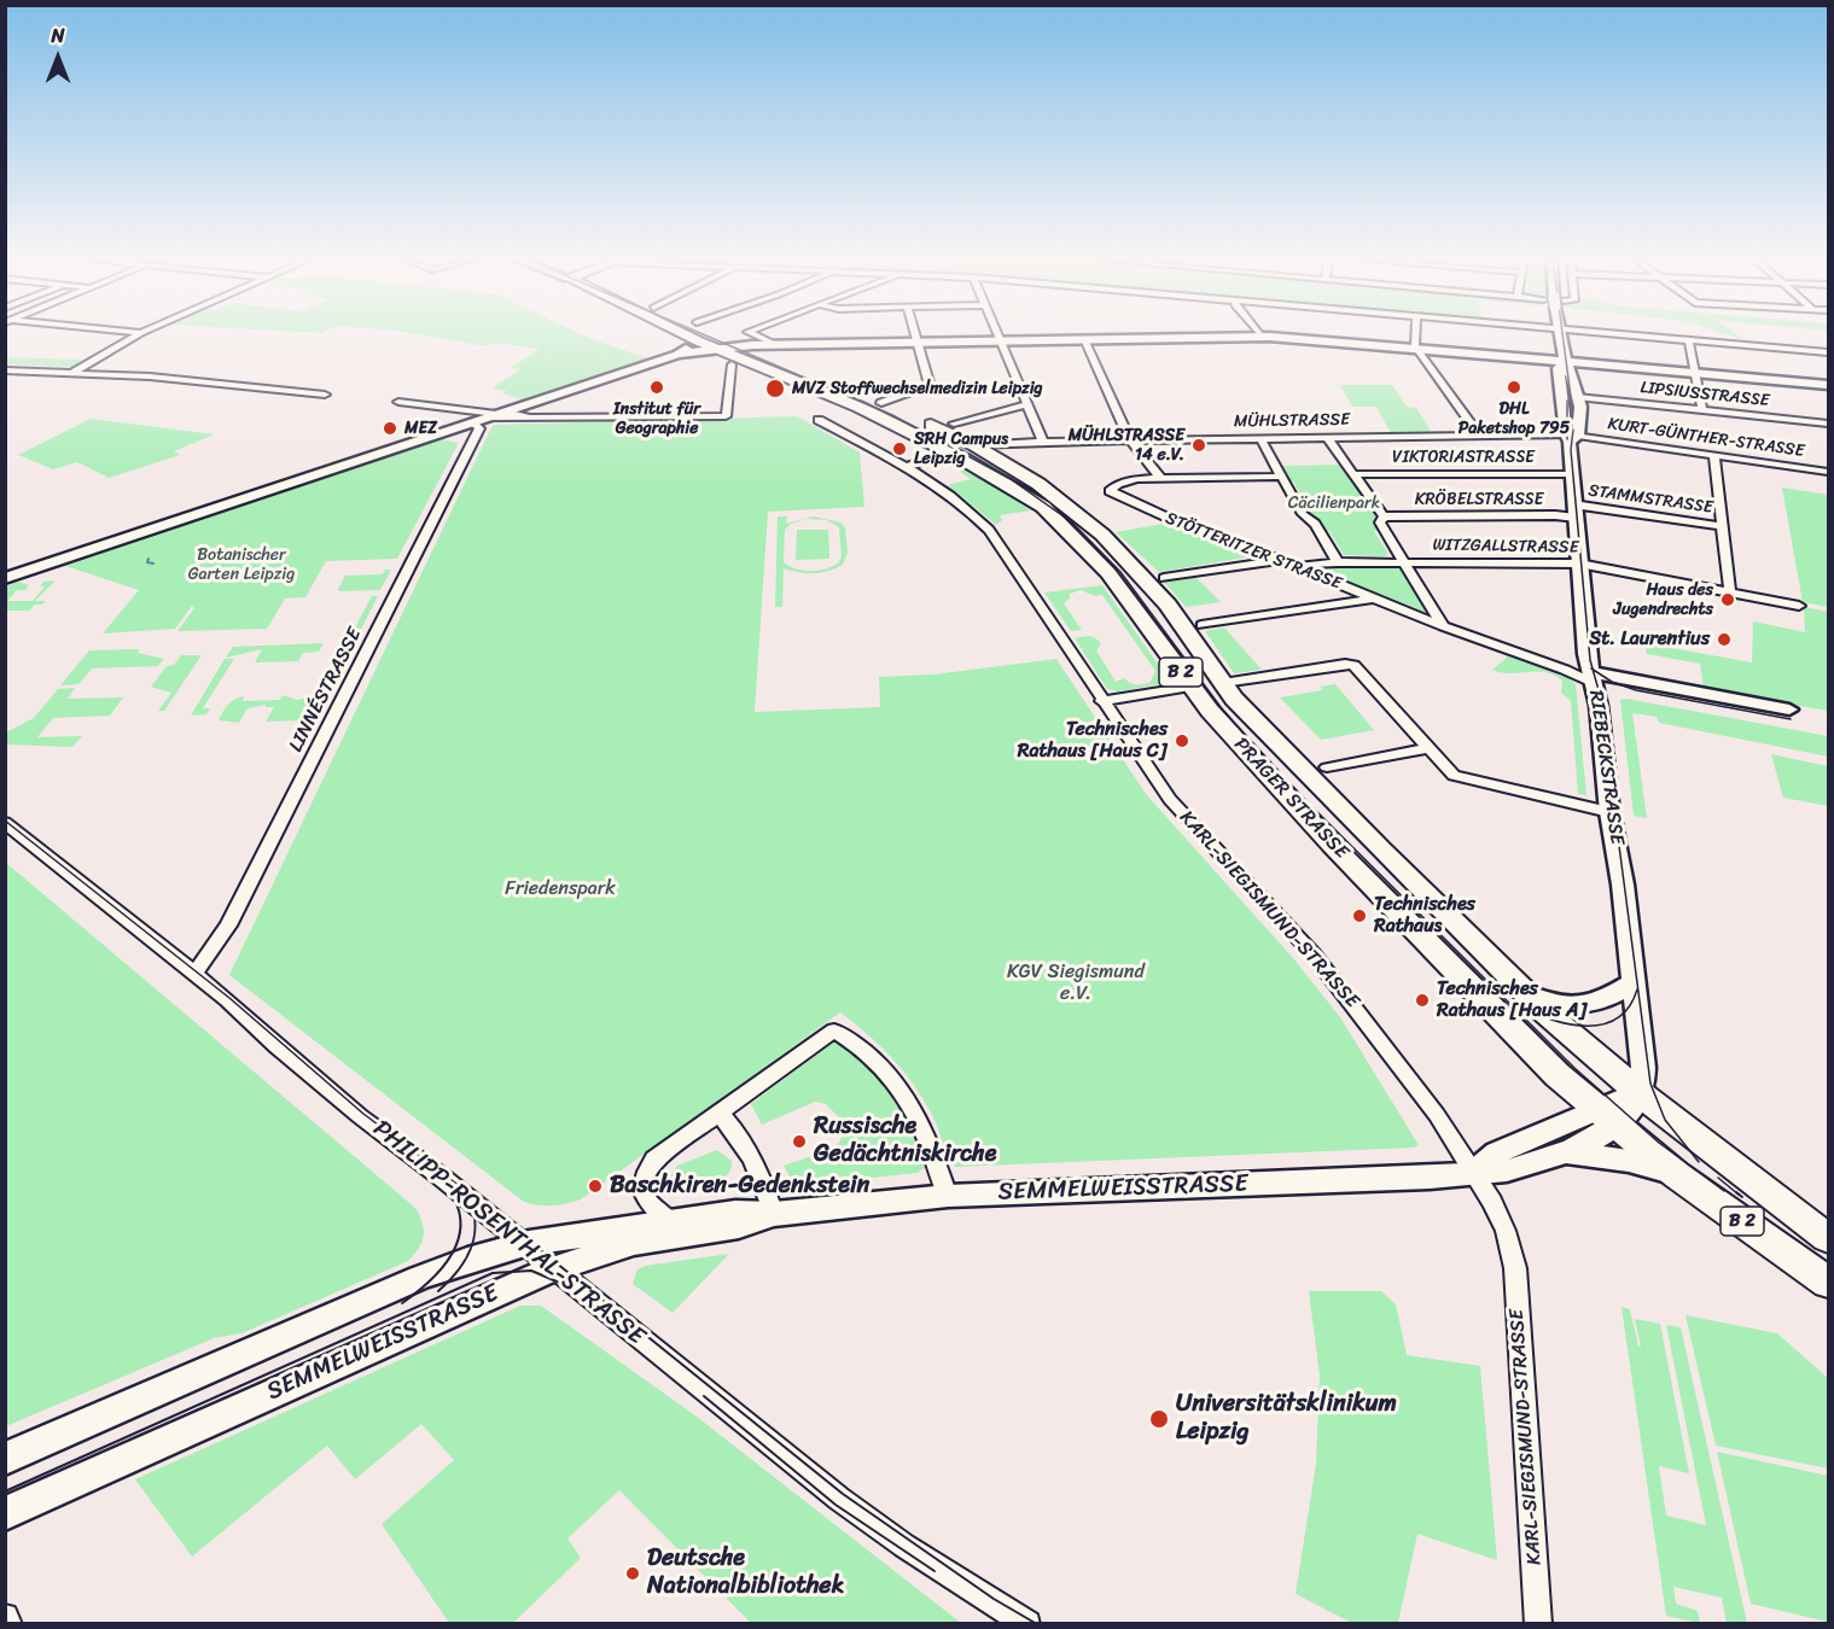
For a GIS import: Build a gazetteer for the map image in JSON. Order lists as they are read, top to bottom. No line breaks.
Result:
{"streets":{"main road":["STÖTTERITZER STRASSE","B 2","RIEBECKSTRASSE","PRAGER STRASSE","SEMMELWEISSTRASSE"],"street":["LIPSIUSSTRASSE","MÜHLSTRASSE","KURT-GÜNTHER-STRASSE","VIKTORIASTRASSE","KRÖBELSTRASSE","STAMMSTRASSE","WITZGALLSTRASSE","LINNÉSTRASSE","KARL-SIEGISMUND-STRASSE","PHILIPP-ROSENTHAL-STRASSE"]},"crossings":[["LIPSIUSSTRASSE","RIEBECKSTRASSE"],["MÜHLSTRASSE","KURT-GÜNTHER-STRASSE"],["MÜHLSTRASSE","RIEBECKSTRASSE"],["MÜHLSTRASSE","PRAGER STRASSE"],["KURT-GÜNTHER-STRASSE","RIEBECKSTRASSE"],["VIKTORIASTRASSE","RIEBECKSTRASSE"],["KRÖBELSTRASSE","STAMMSTRASSE"],["KRÖBELSTRASSE","RIEBECKSTRASSE"],["STAMMSTRASSE","RIEBECKSTRASSE"],["WITZGALLSTRASSE","STÖTTERITZER STRASSE"],["WITZGALLSTRASSE","RIEBECKSTRASSE"],["STÖTTERITZER STRASSE","RIEBECKSTRASSE"],["B 2","PRAGER STRASSE"],["LINNÉSTRASSE","PHILIPP-ROSENTHAL-STRASSE"],["RIEBECKSTRASSE","PRAGER STRASSE"],["RIEBECKSTRASSE","SEMMELWEISSTRASSE"],["PRAGER STRASSE","SEMMELWEISSTRASSE"],["KARL-SIEGISMUND-STRASSE","SEMMELWEISSTRASSE"],["SEMMELWEISSTRASSE","PHILIPP-ROSENTHAL-STRASSE"]],"parks":["Cäcilienpark","Botanischer Garten Leipzig","Friedenspark","KGV Siegismund e.V."],"places":["Institut für Geographie","DHL Paketshop 795","MVZ Stoffwechselmedizin Leipzig","MEZ","MÜHLSTRASSE 14 e.V.","SRH Campus Leipzig","Haus des Jugendrechts","St. Laurentius","Technisches Rathaus [Haus C]","Technisches Rathaus","Technisches Rathaus [Haus A]","Russische Gedächtniskirche","Baschkiren-Gedenkstein","Universitätsklinikum Leipzig","Deutsche Nationalbibliothek"],"north":"top"}
